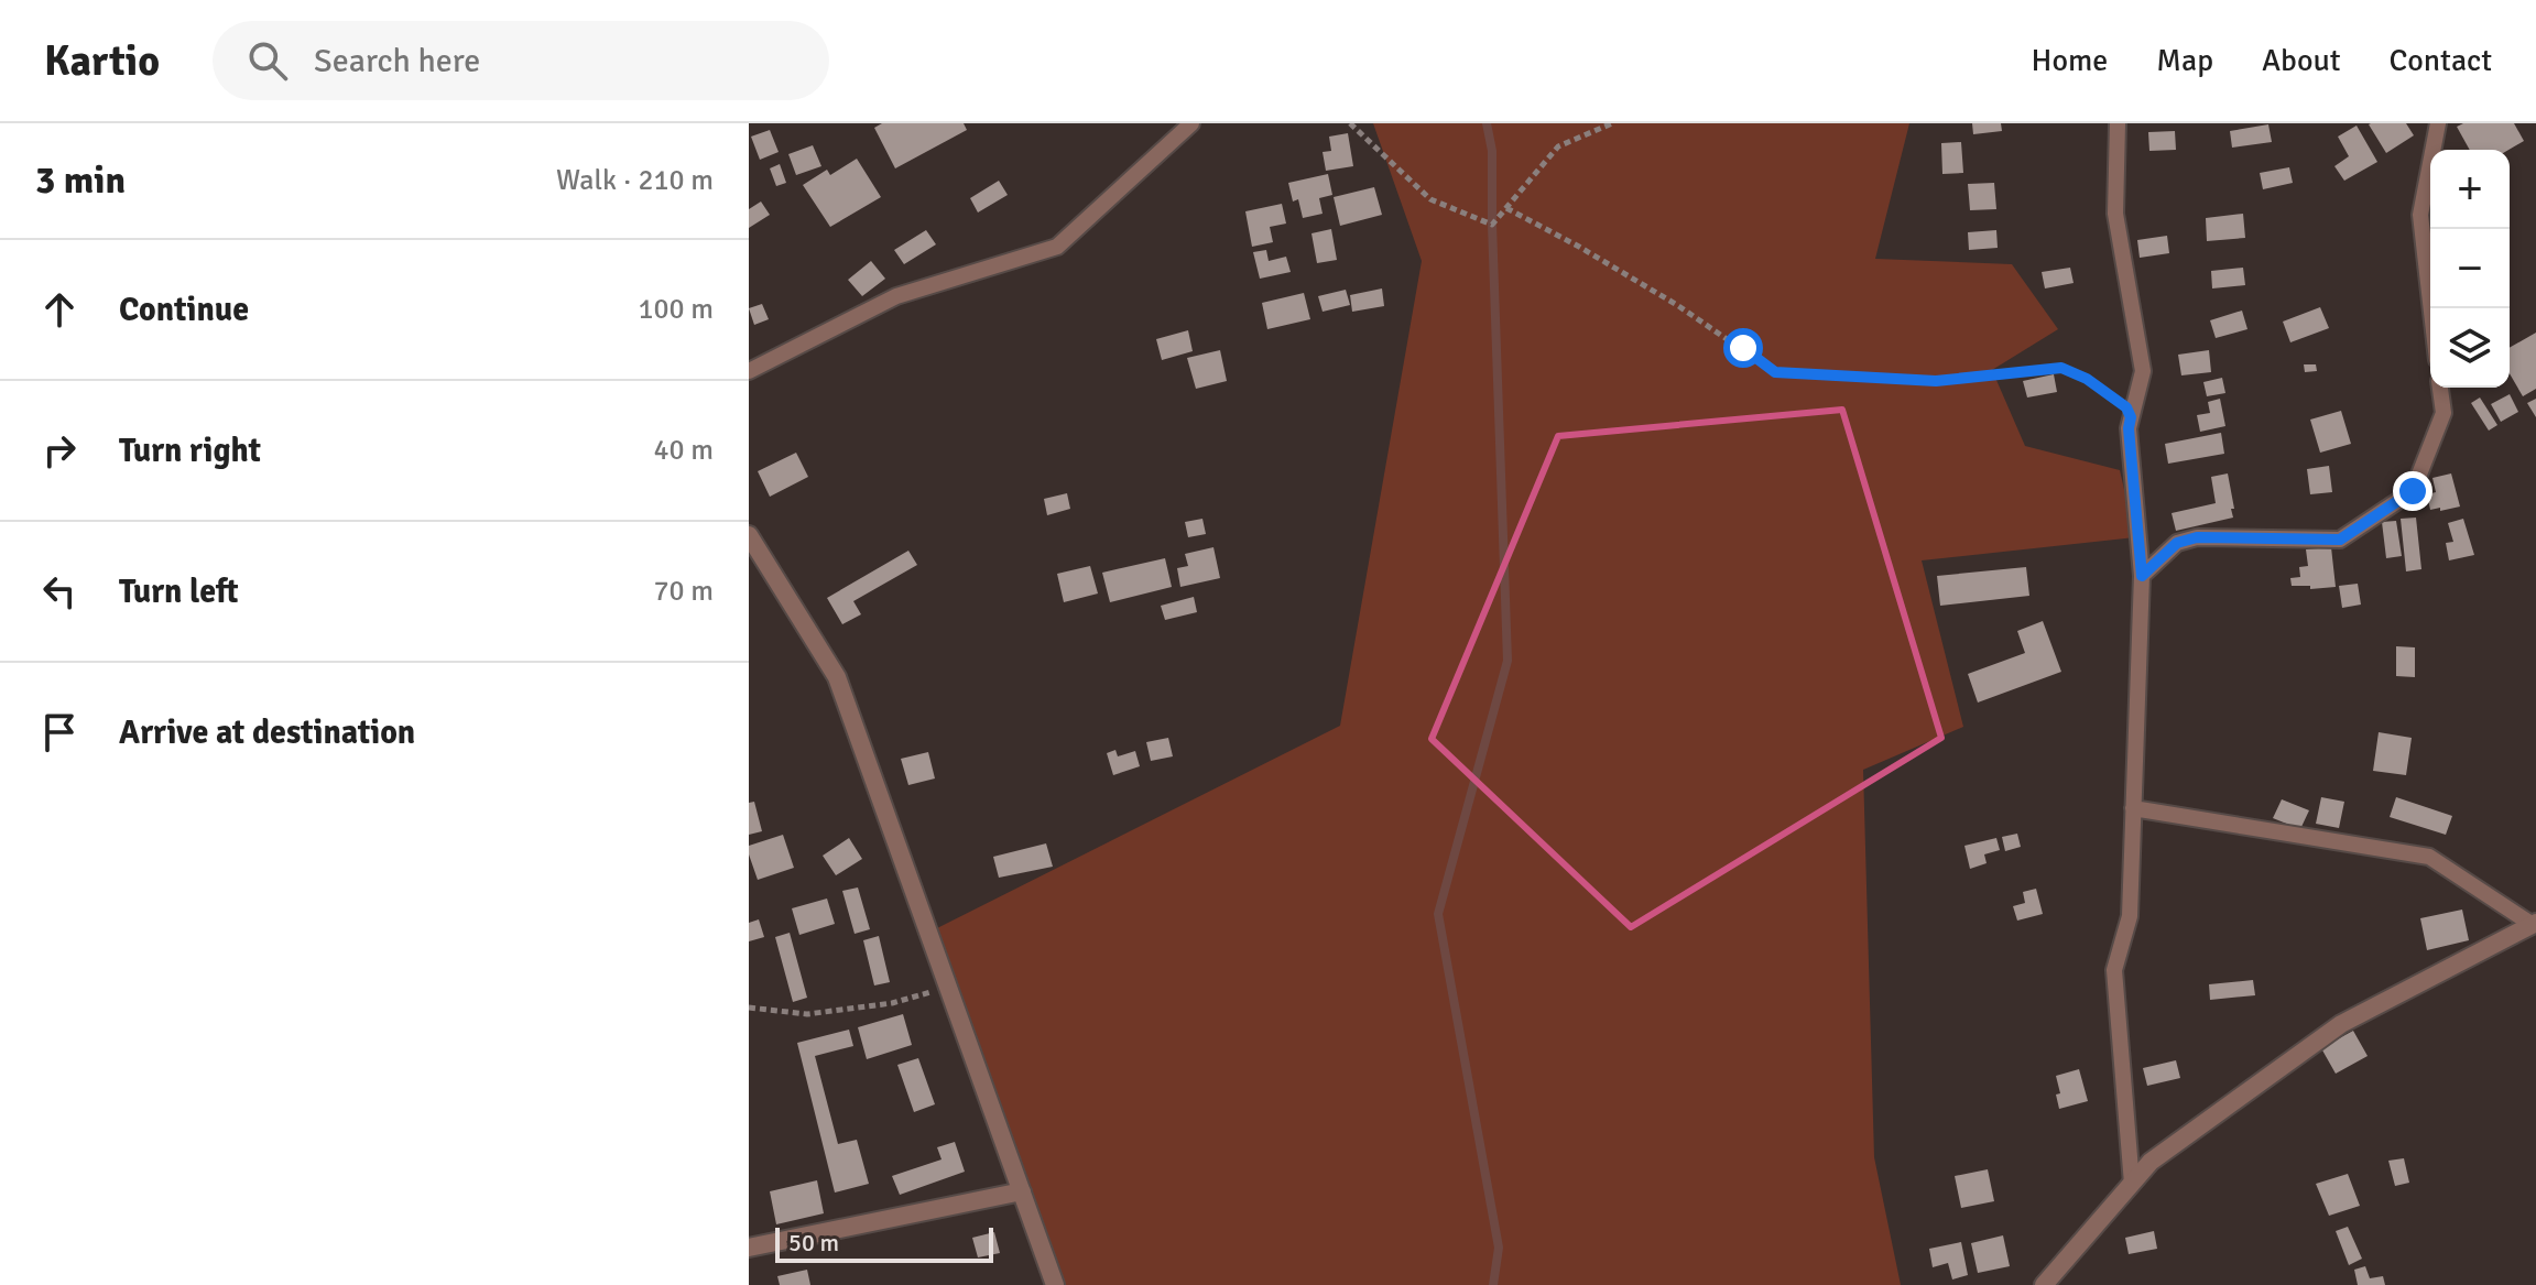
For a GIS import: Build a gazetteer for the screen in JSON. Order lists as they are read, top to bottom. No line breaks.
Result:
{"scale_bar":"50 m","page":{"header":"Kartio","search":"Search here","nav":["Home","Map","About","Contact"],"heading":["3 min","Walk · 210 m"],"map_buttons":["+","−"],"list":[["Continue","100 m"],["Turn right","40 m"],["Turn left","70 m"],"Arrive at destination"],"scale":"50 m"}}
